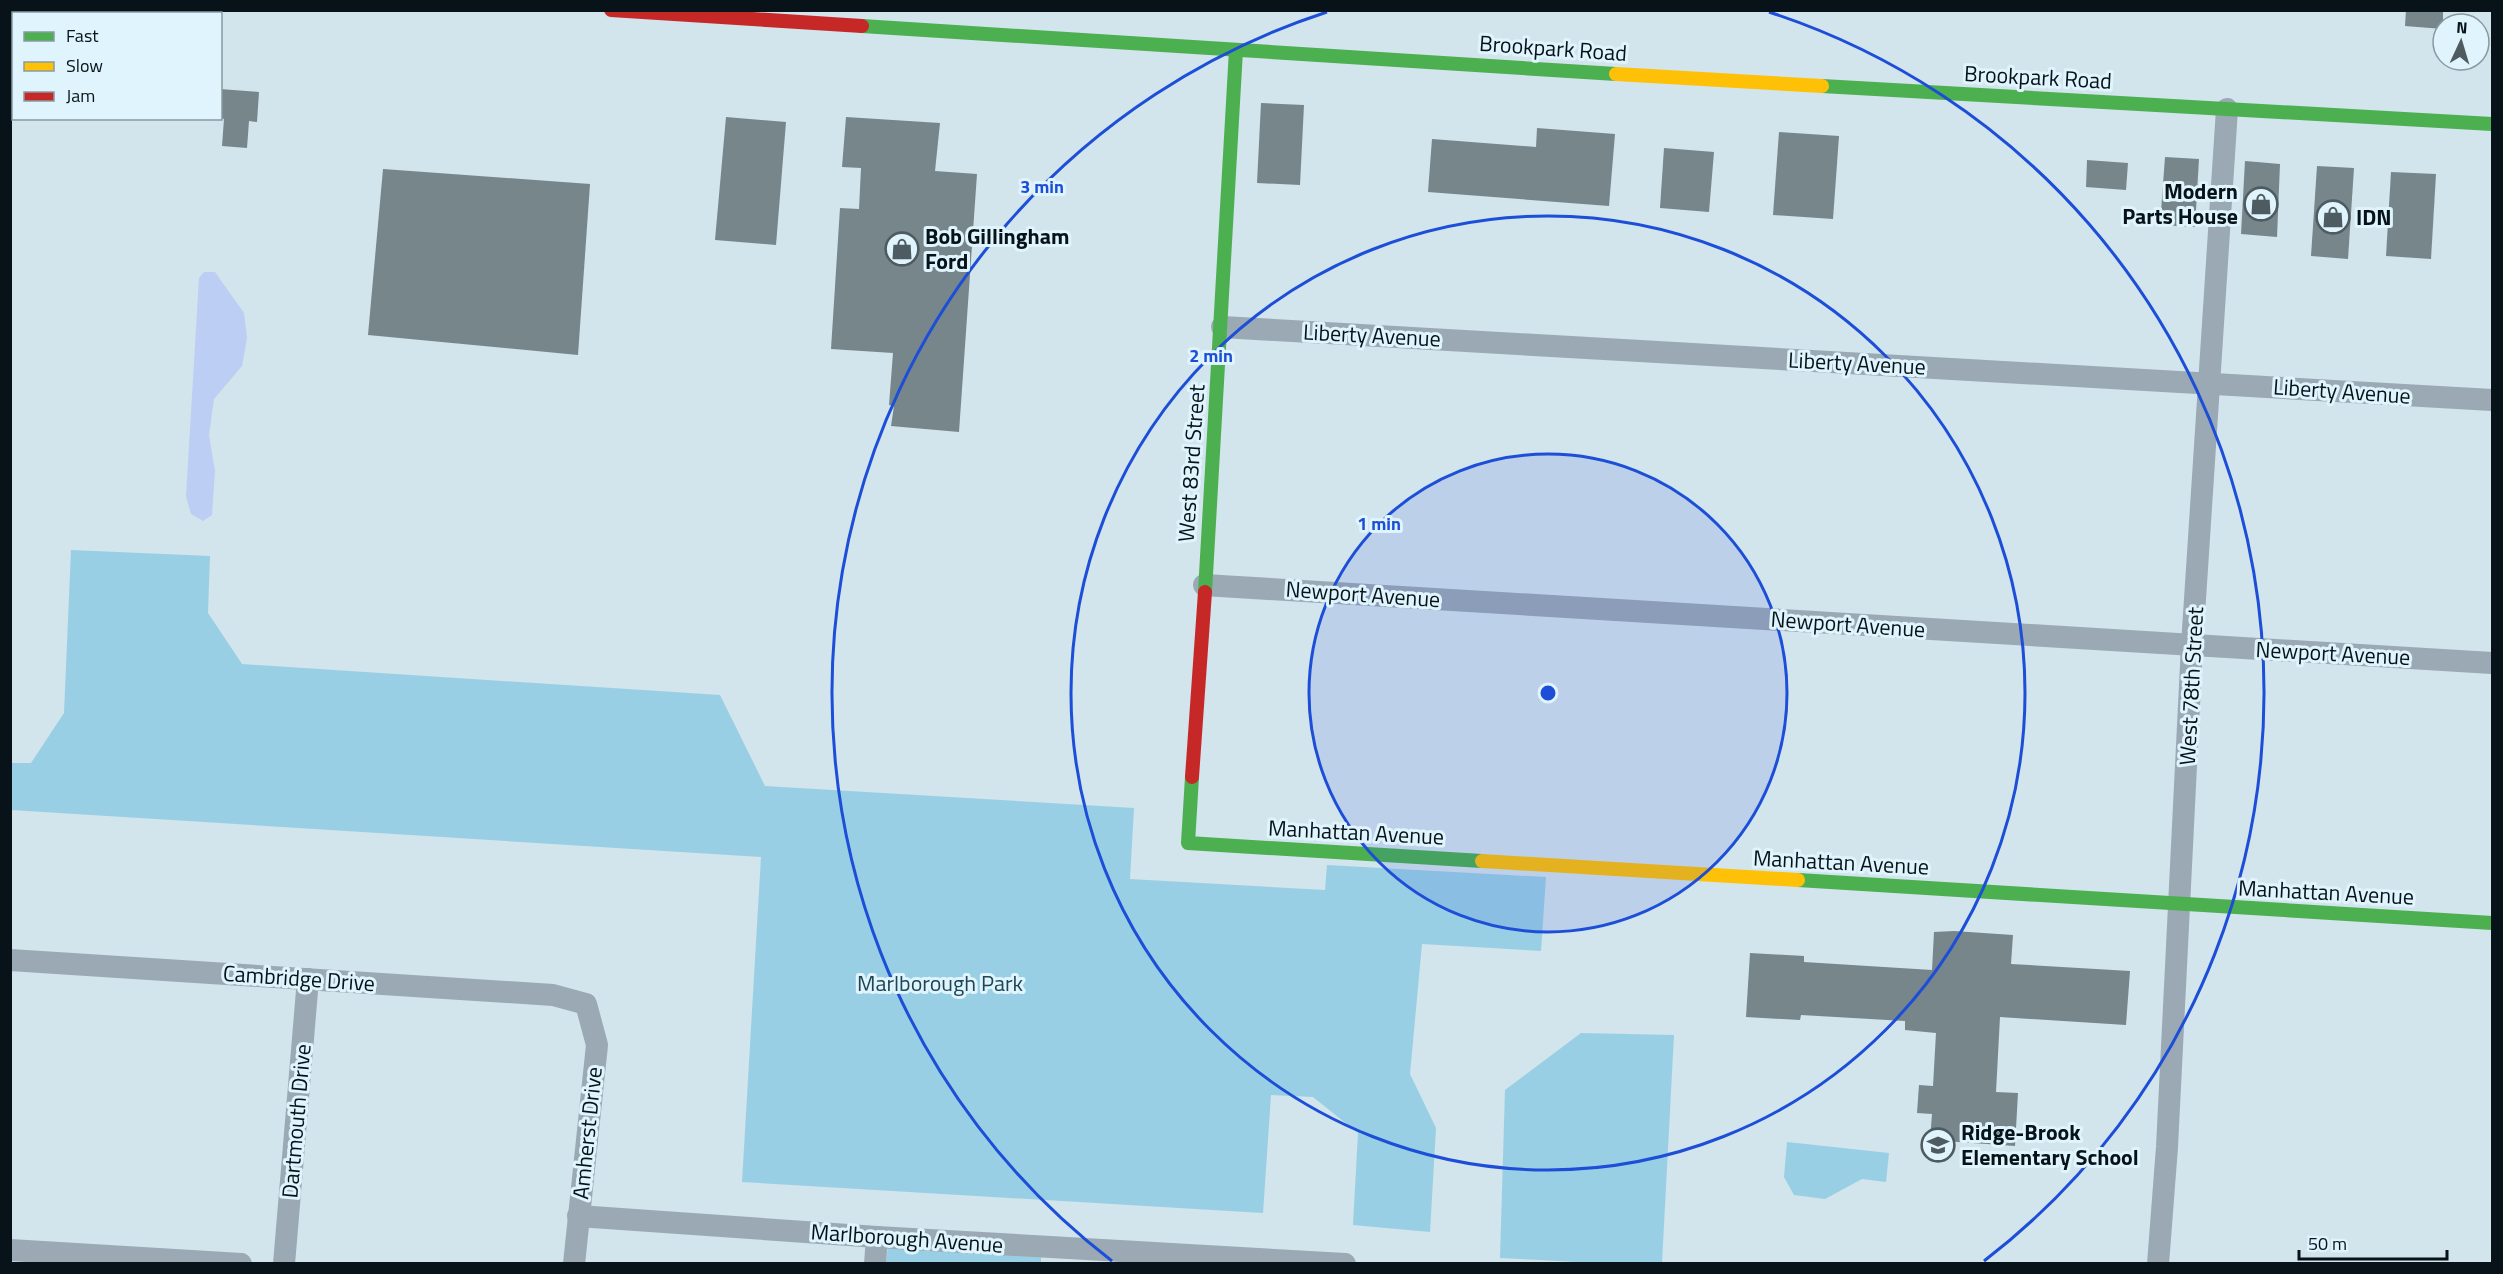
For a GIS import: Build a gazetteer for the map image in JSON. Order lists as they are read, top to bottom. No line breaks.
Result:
{"streets":{"street":["Brookpark Road","Liberty Avenue","West 83rd Street","Newport Avenue","West 78th Street","Manhattan Avenue","Cambridge Drive","Dartmouth Drive","Amherst Drive","Marlborough Avenue"]},"crossings":[["Brookpark Road","West 83rd Street"],["Brookpark Road","West 78th Street"],["Liberty Avenue","West 83rd Street"],["Liberty Avenue","West 78th Street"],["West 83rd Street","Newport Avenue"],["West 83rd Street","Manhattan Avenue"],["Newport Avenue","West 78th Street"],["West 78th Street","Manhattan Avenue"],["Cambridge Drive","Dartmouth Drive"],["Cambridge Drive","Amherst Drive"],["Amherst Drive","Marlborough Avenue"]],"parks":["Marlborough Park"],"places":{"shop":["Modern Parts House","IDN","Bob Gillingham Ford"],"school or university":["Ridge-Brook Elementary School"]},"legend":["Fast","Slow","Jam"],"scale_bar":"50 m","north":"top","rings":["3 min","2 min","1 min"]}
